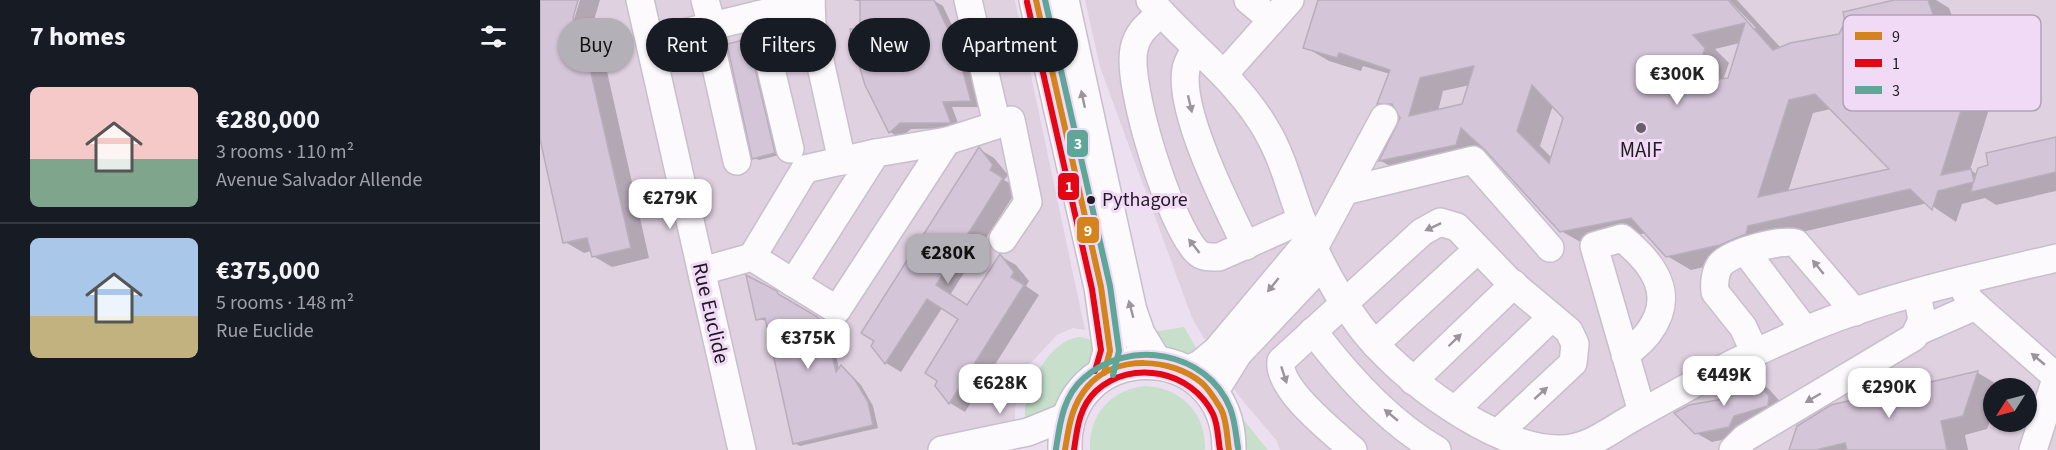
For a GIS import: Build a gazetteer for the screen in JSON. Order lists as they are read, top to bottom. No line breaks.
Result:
{"streets":{"street":["Rue Euclide"]},"places":["MAIF","Pythagore"],"lines":["transit line 9","transit line 3","transit line 1"],"legend":["9","1","3"],"north":"bottom left","page":{"heading":"7 homes","chip":["Buy","Rent","Filters","New","Apartment"],"price":["€300K","€279K","€280K","€375K","€449K","€628K","€290K"],"list":[{"name":"€280,000","note":"3 rooms · 110 m² · Avenue Salvador Allende"},{"name":"€375,000","note":"5 rooms · 148 m² · Rue Euclide"}]}}
